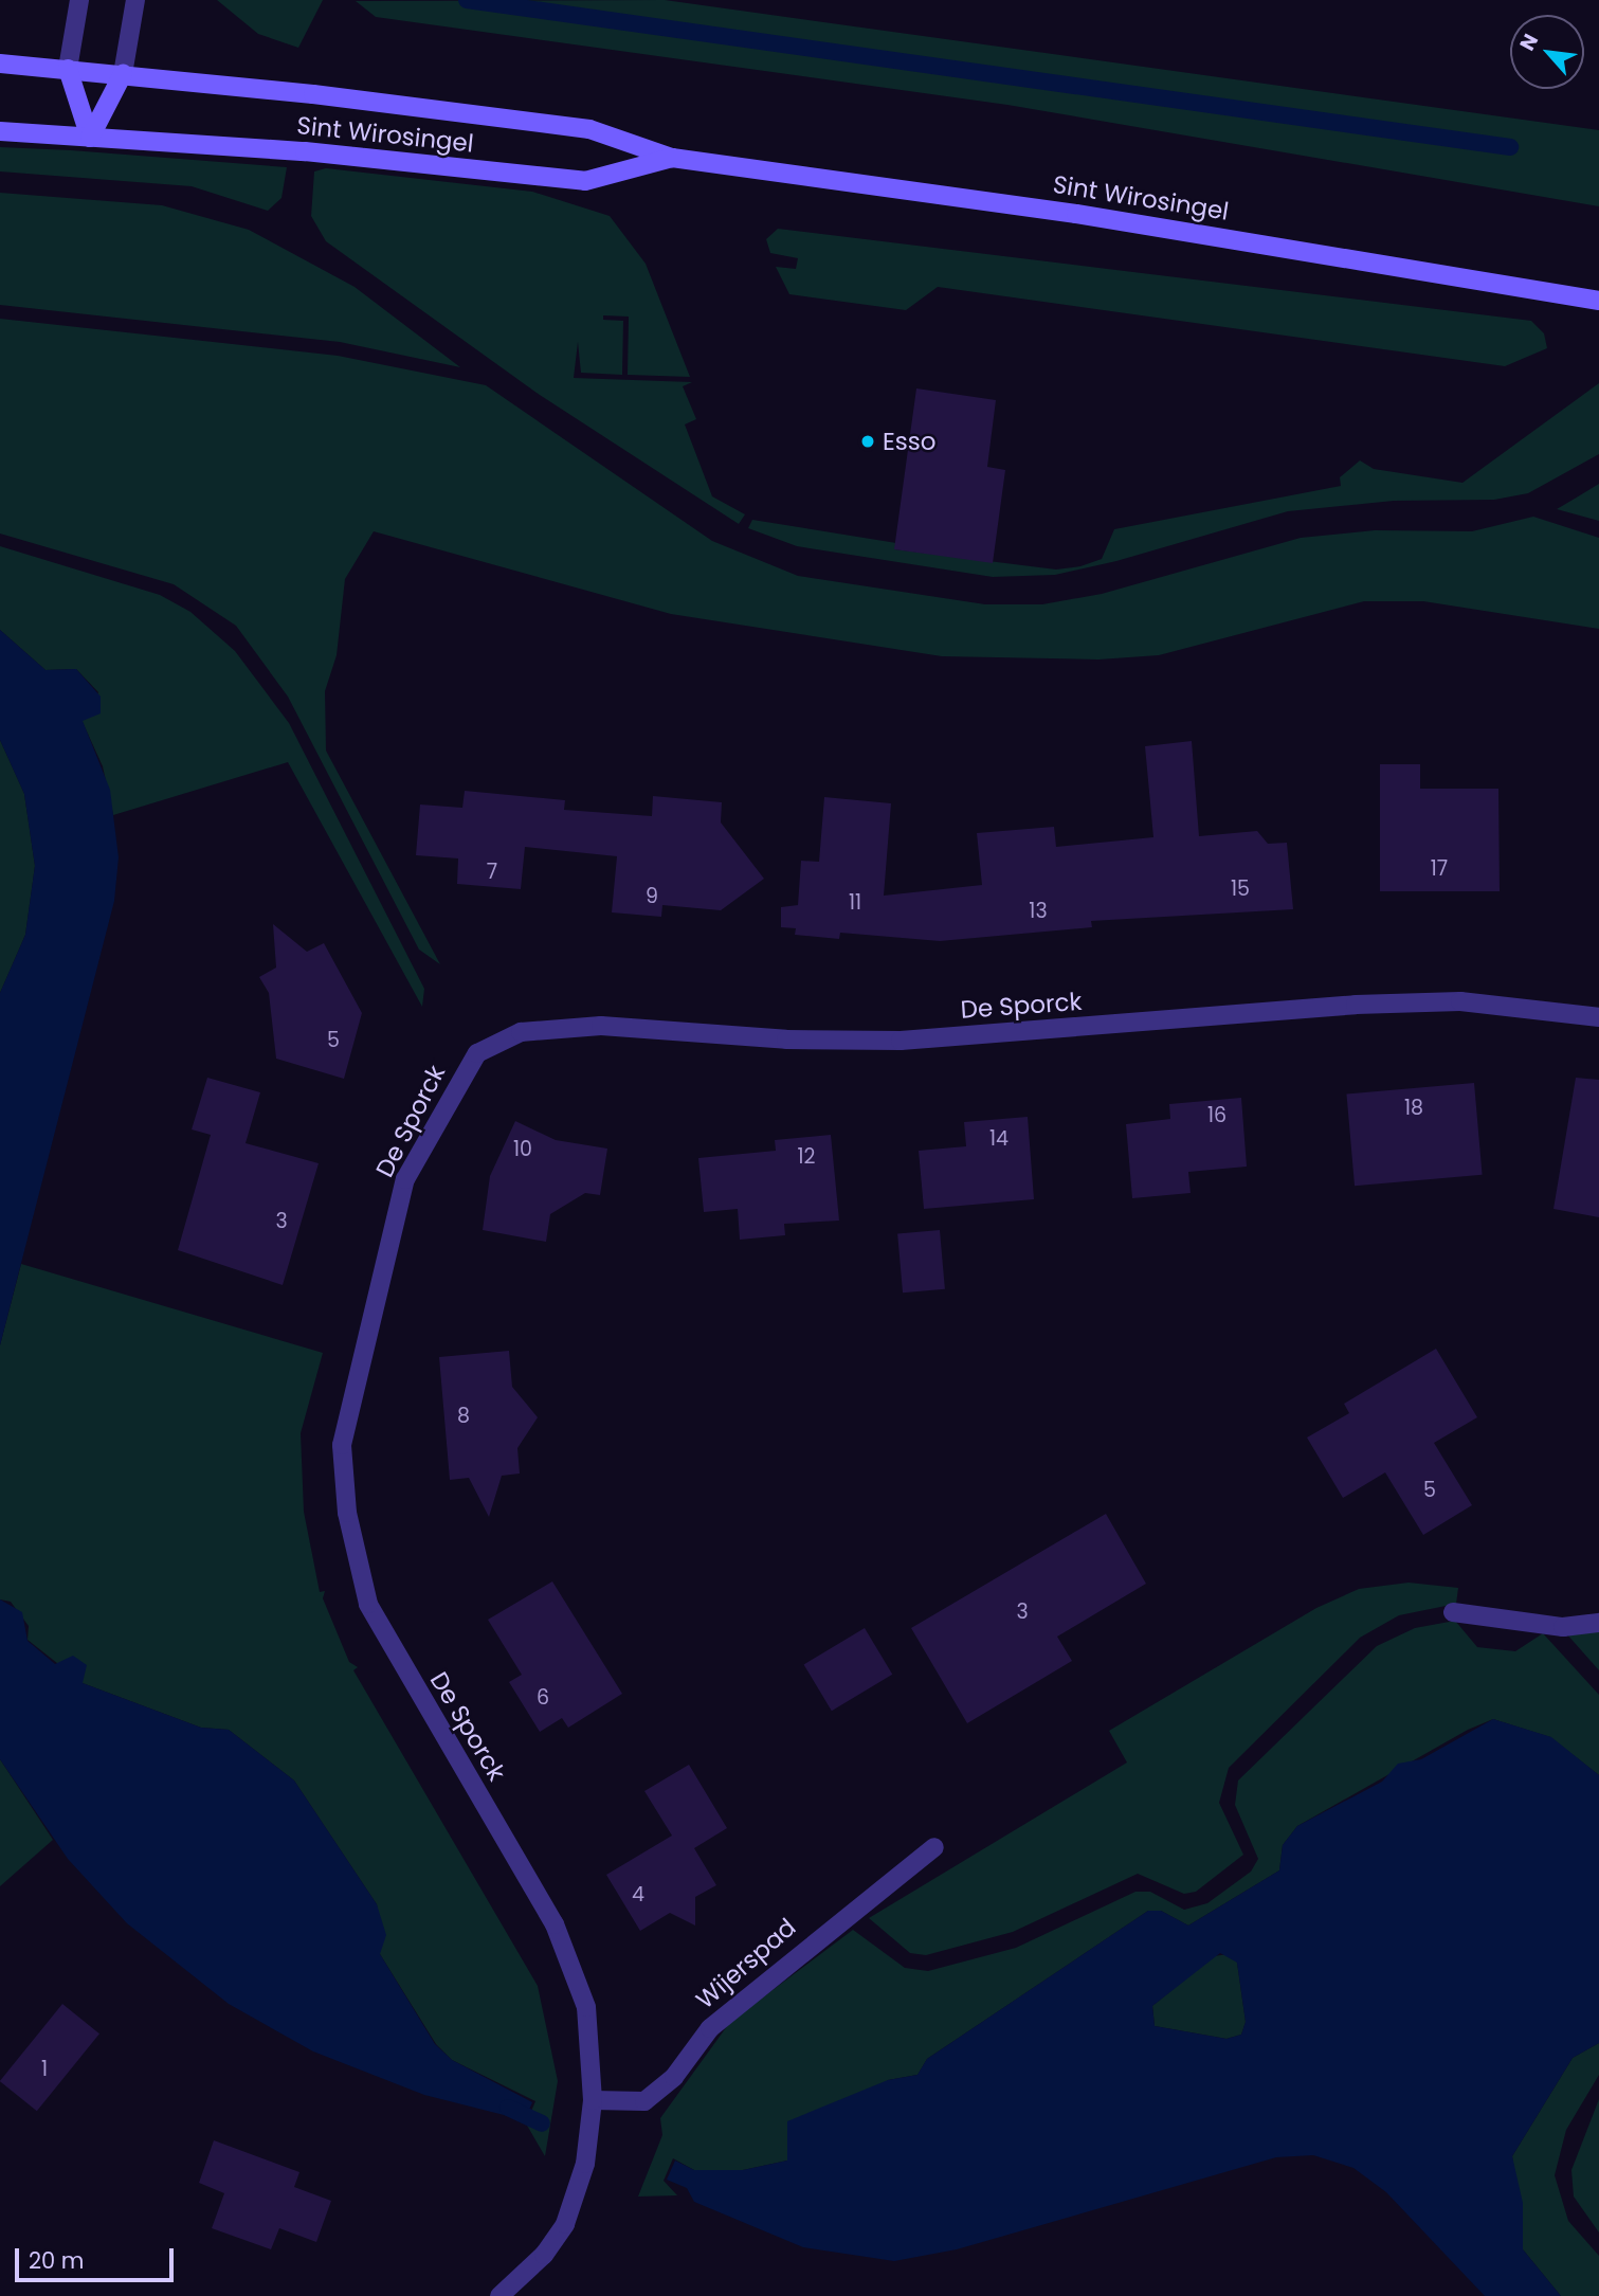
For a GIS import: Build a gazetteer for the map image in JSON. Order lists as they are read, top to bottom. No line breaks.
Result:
{"streets":{"main road":["Sint Wirosingel"],"street":["De Sporck","Wijerspad"]},"crossings":[["De Sporck","Wijerspad"]],"places":["Esso"],"house_numbers":["17","7","15","9","11","13","5","18","16","14","10","12","3","8","5","3","6","4","1"],"scale_bar":"20 m","north":"top left"}
